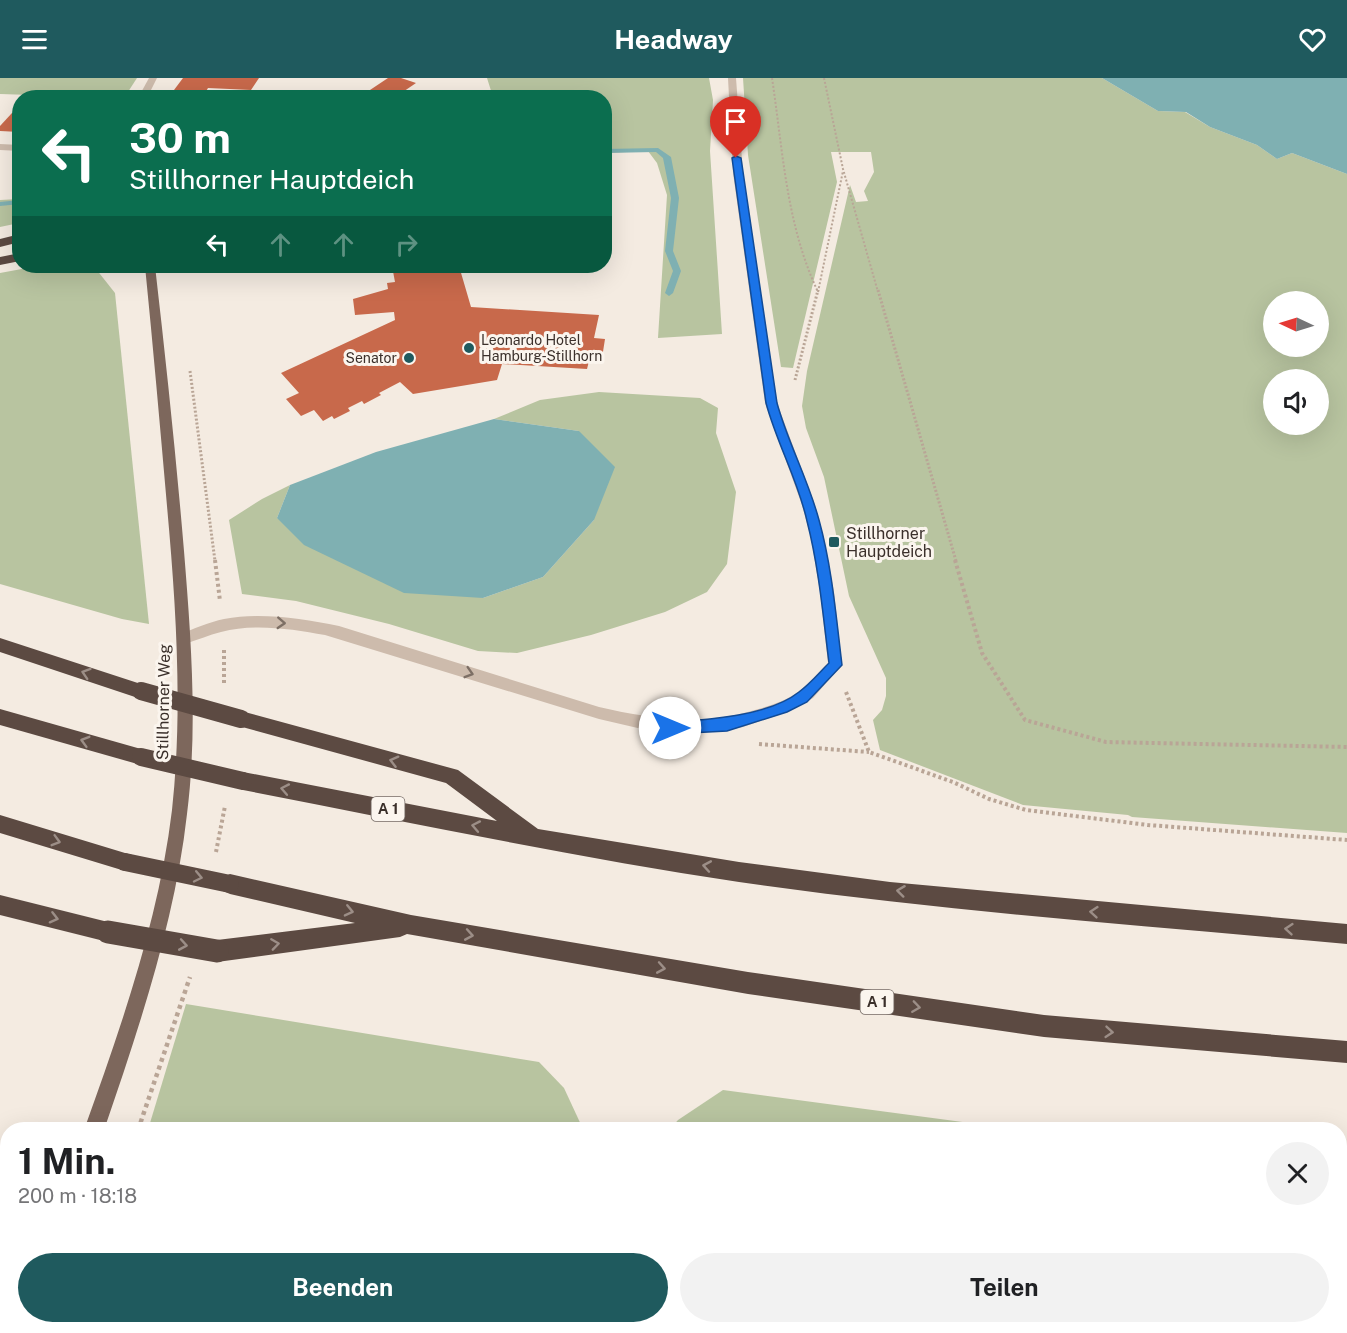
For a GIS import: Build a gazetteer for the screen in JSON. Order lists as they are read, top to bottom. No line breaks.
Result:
{"streets":{"highway":["A 1"],"main road":["Stillhorner Weg"]},"places":{"other":["Leonardo Hotel Hamburg-Stillhorn","Senator"],"transit":["Stillhorner Hauptdeich"]},"north":"left","page":{"header":"Headway","turn":["30 m","Stillhorner Hauptdeich"],"heading":["1 Min.","200 m · 18:18"],"buttons":["Beenden","Teilen"]}}
